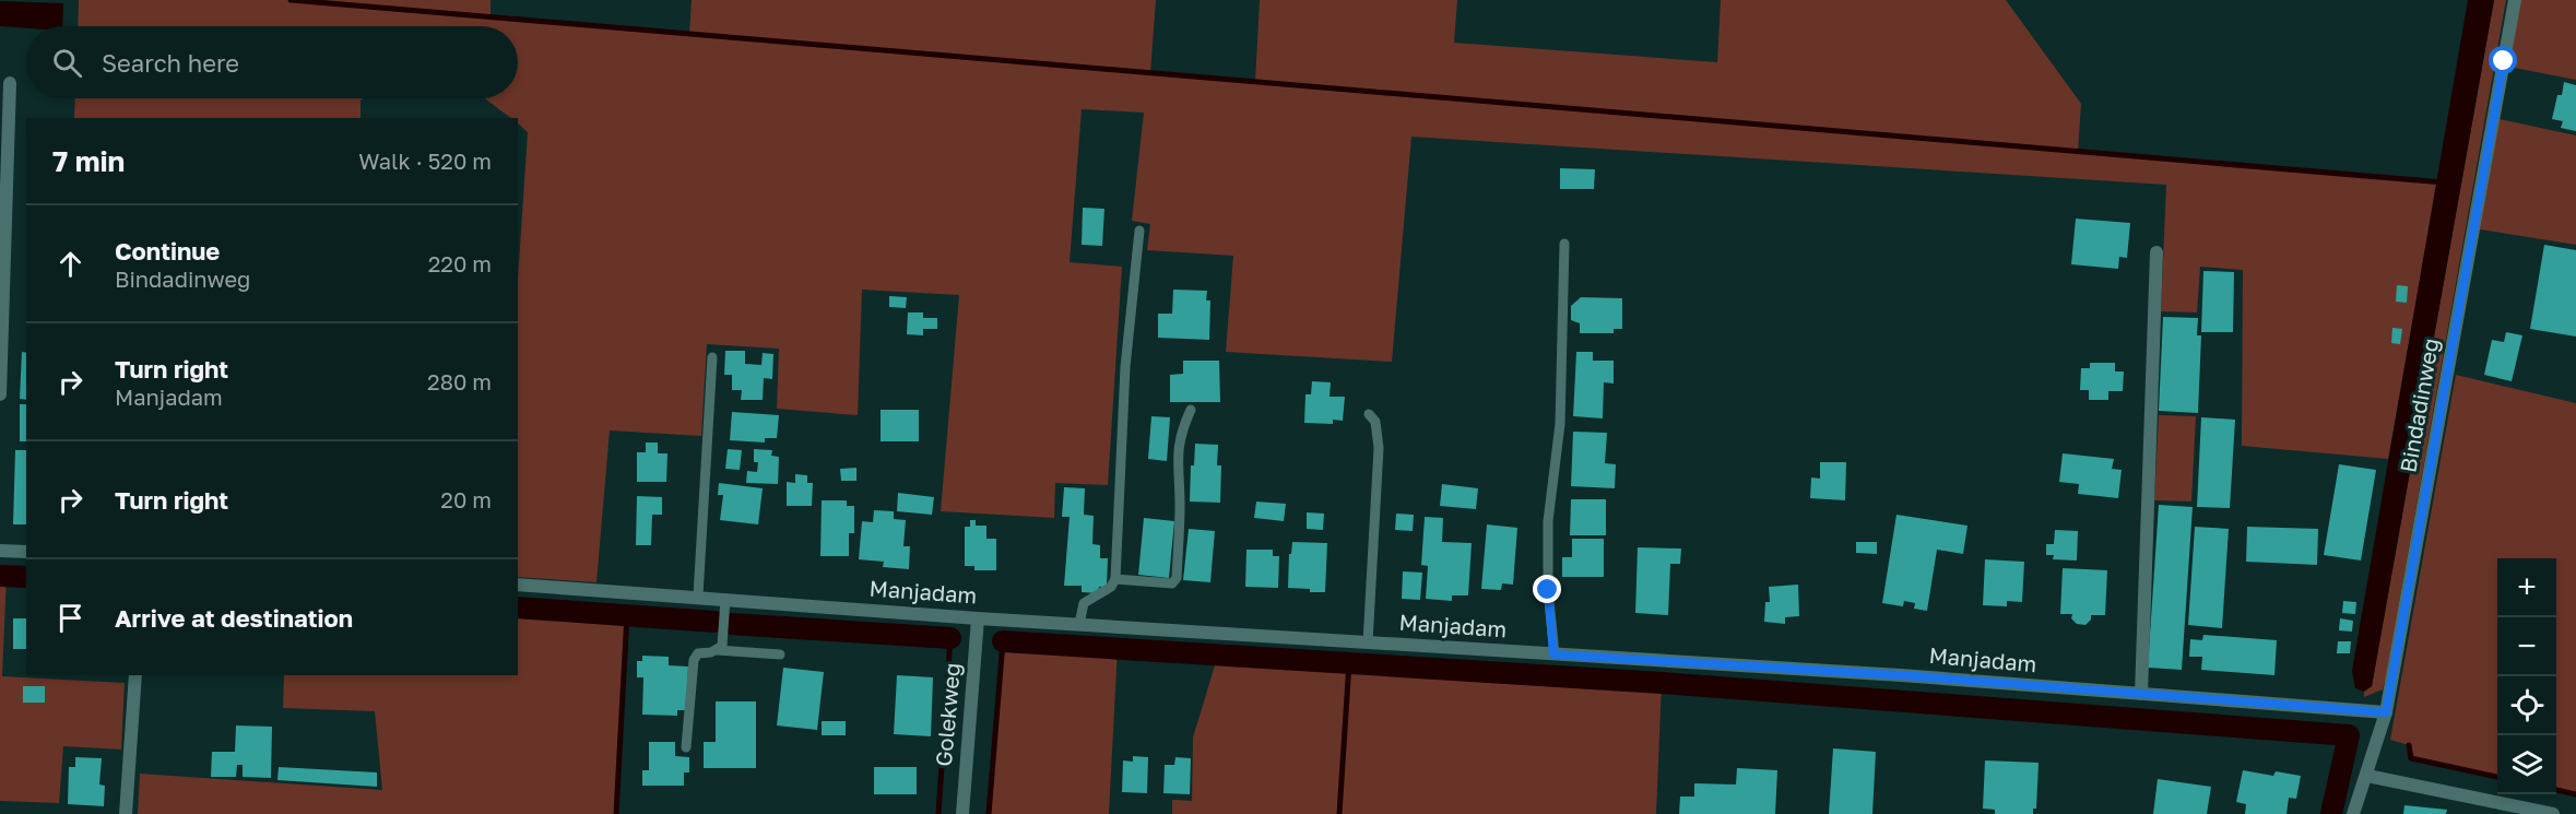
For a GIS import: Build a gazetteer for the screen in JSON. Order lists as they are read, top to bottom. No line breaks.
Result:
{"streets":{"street":["Bindadinweg","Manjadam","Golekweg"]},"crossings":[["Bindadinweg","Manjadam"],["Manjadam","Golekweg"]],"page":{"search":"Search here","heading":["7 min","Walk · 520 m"],"list":[["Continue","Bindadinweg","220 m"],["Turn right","Manjadam","280 m"],["Turn right","20 m"],"Arrive at destination"],"map_buttons":["+","−"]}}
